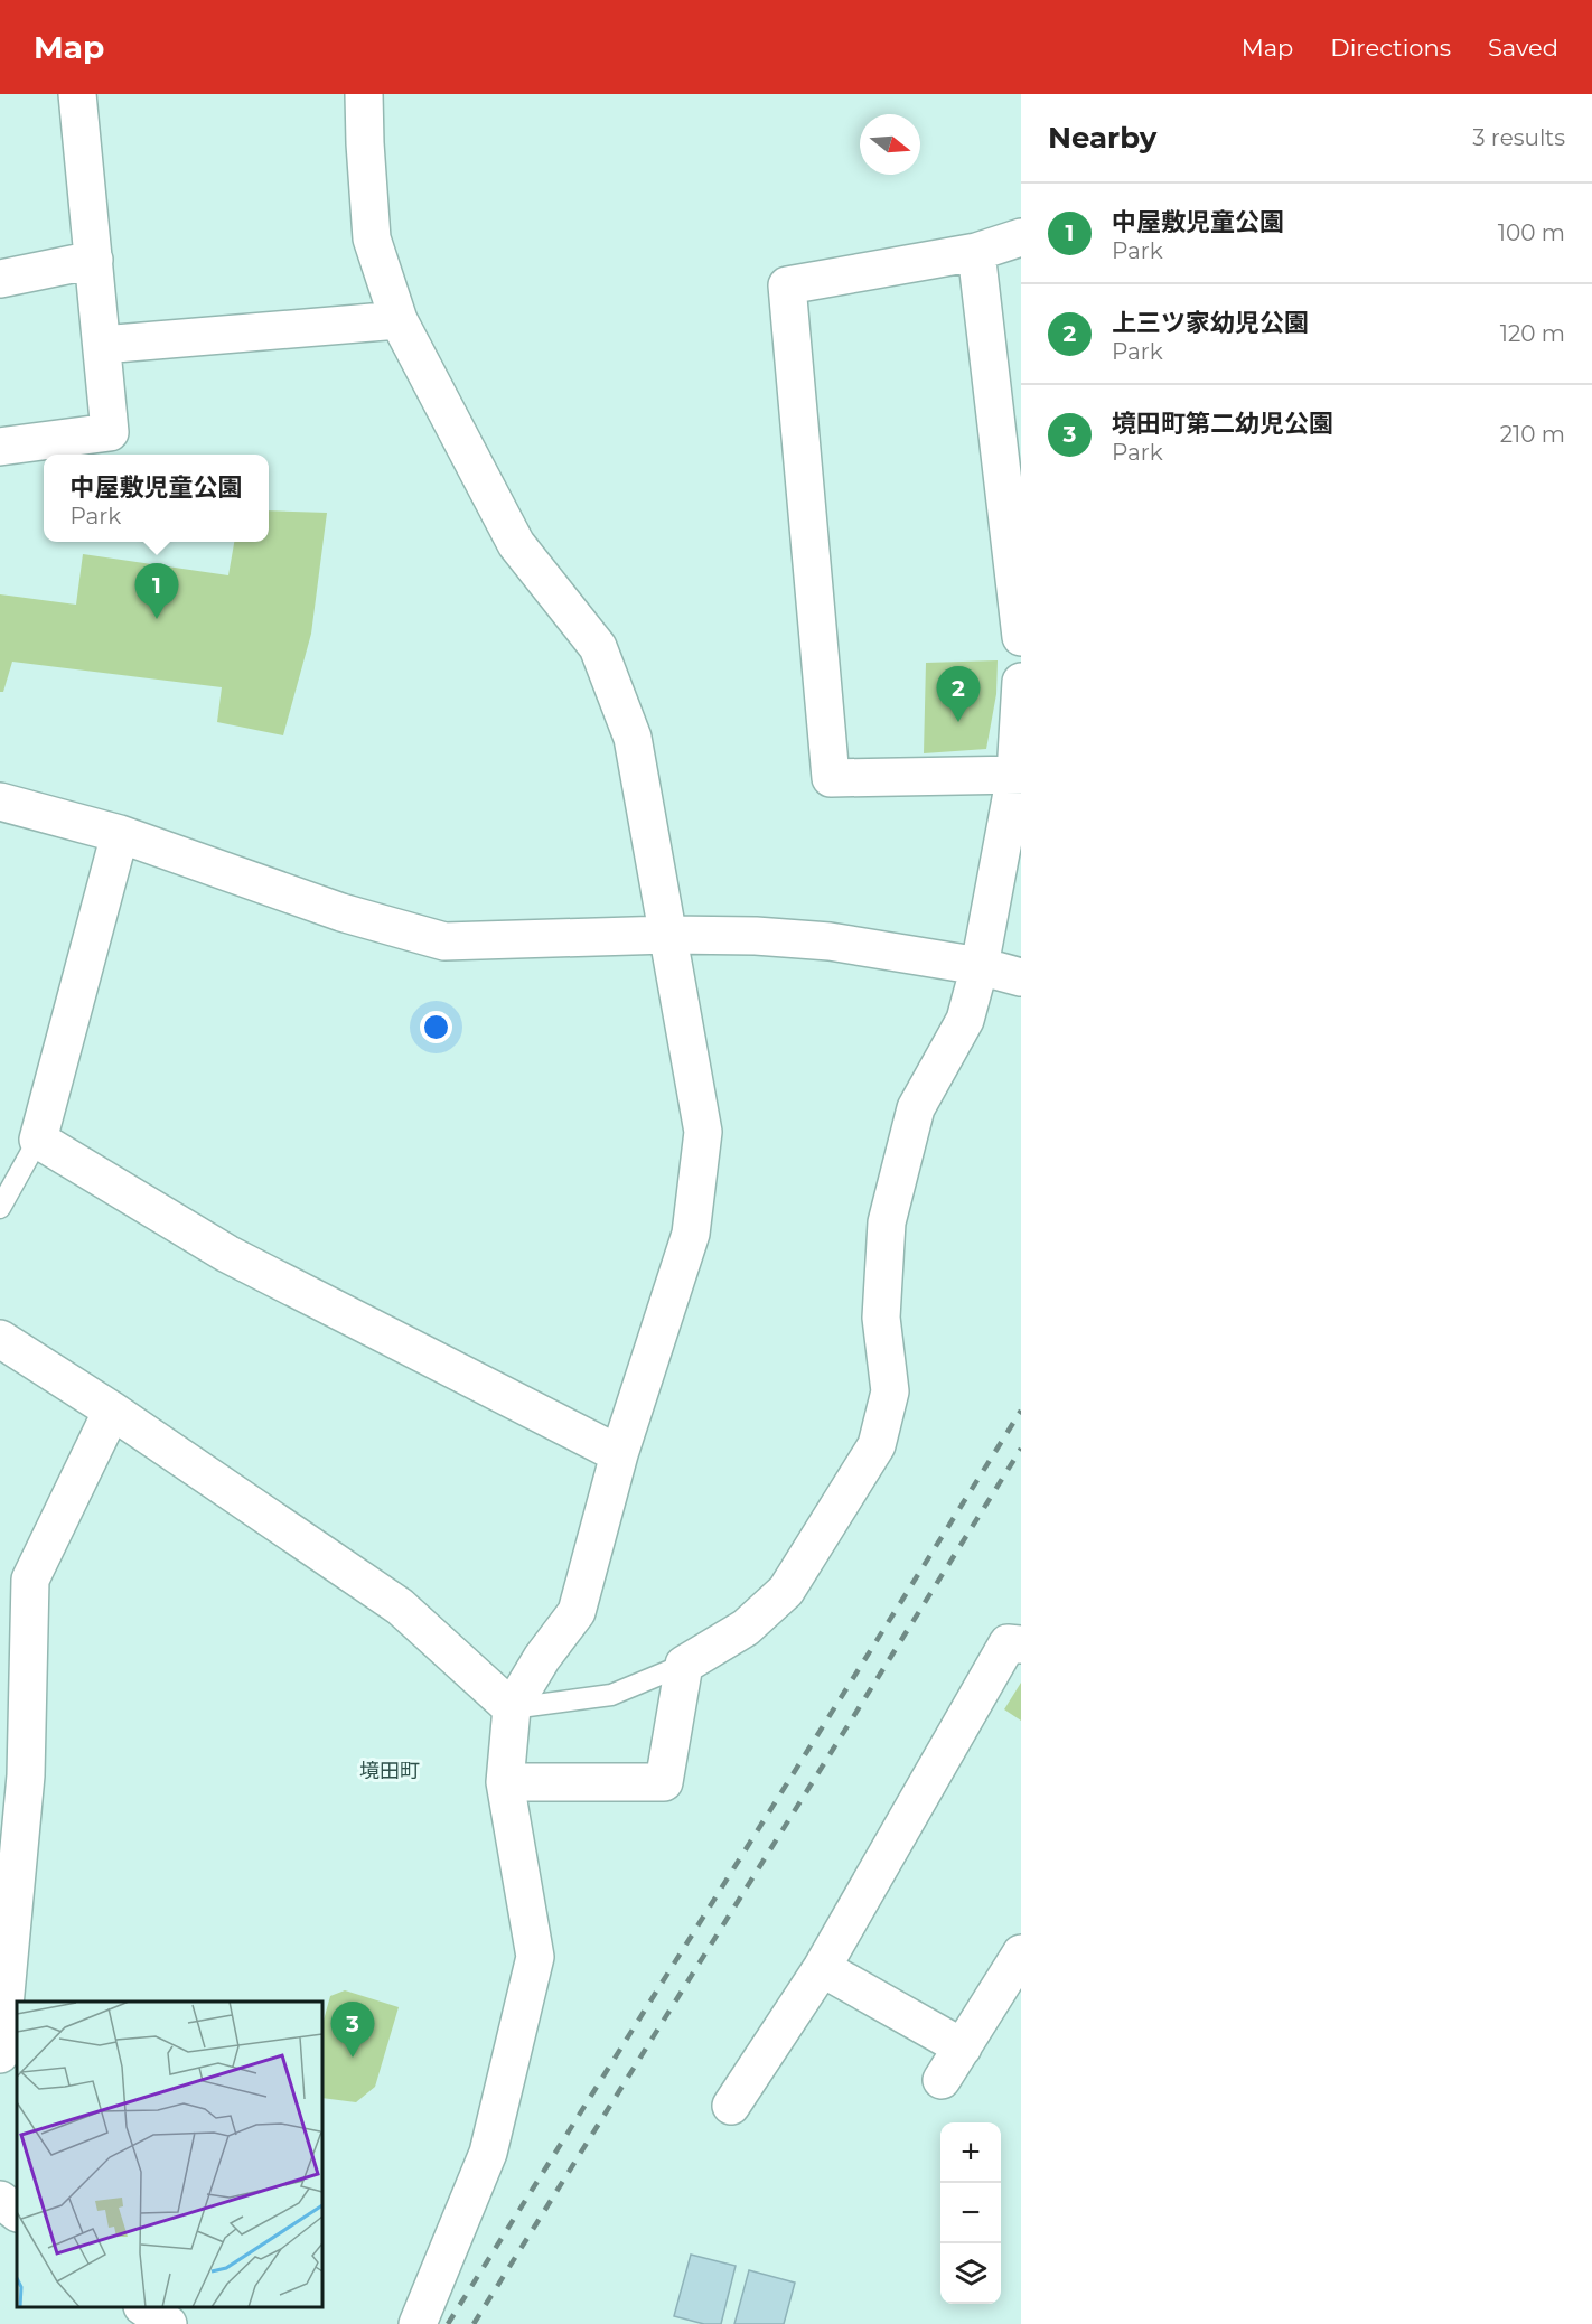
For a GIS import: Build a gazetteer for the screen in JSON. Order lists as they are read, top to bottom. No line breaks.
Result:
{"districts":["境田町"],"north":"right","page":{"header":"Map","nav":["Map","Directions","Saved"],"heading":["Nearby","3 results"],"list":[{"mark":"1","name":"中屋敷児童公園","note":"Park","value":"100 m"},{"mark":"2","name":"上三ツ家幼児公園","note":"Park","value":"120 m"},{"mark":"3","name":"境田町第二幼児公園","note":"Park","value":"210 m"}],"popup":["中屋敷児童公園","Park"],"pins":["1","2","3"],"map_buttons":["+","−"]}}
